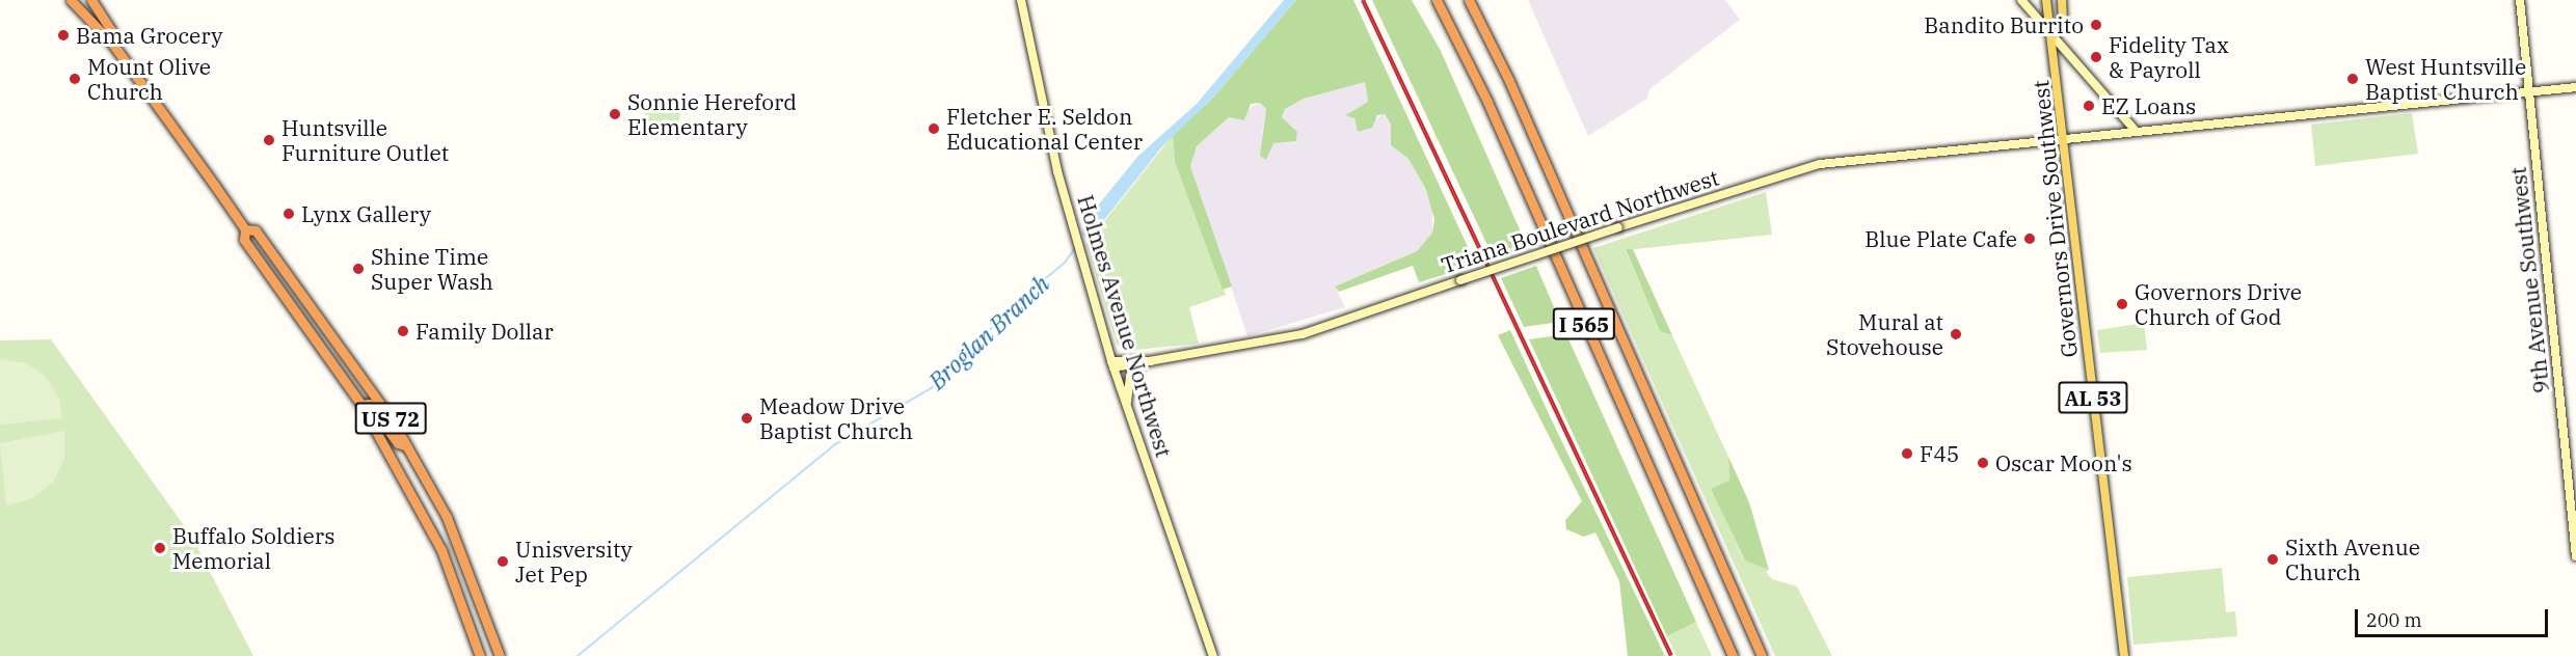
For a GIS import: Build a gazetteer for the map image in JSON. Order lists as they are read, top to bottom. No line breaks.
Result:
{"streets":{"highway":["I 565","US 72"],"main road":["Governors Drive Southwest","AL 53"],"street":["Triana Boulevard Northwest","9th Avenue Southwest","Holmes Avenue Northwest"]},"crossings":[["Governors Drive Southwest","Triana Boulevard Northwest"],["Triana Boulevard Northwest","9th Avenue Southwest"],["Triana Boulevard Northwest","Holmes Avenue Northwest"]],"water":["Broglan Branch"],"places":["Bandito Burrito","Bama Grocery","Fidelity Tax & Payroll","Mount Olive Church","West Huntsville Baptist Church","EZ Loans","Sonnie Hereford Elementary","Fletcher E. Seldon Educational Center","Huntsville Furniture Outlet","Lynx Gallery","Blue Plate Cafe","Shine Time Super Wash","Governors Drive Church of God","Family Dollar","Mural at Stovehouse","Meadow Drive Baptist Church","F45","Oscar Moon's","Buffalo Soldiers Memorial","Sixth Avenue Church","Unisversity Jet Pep"],"scale_bar":"200 m"}
